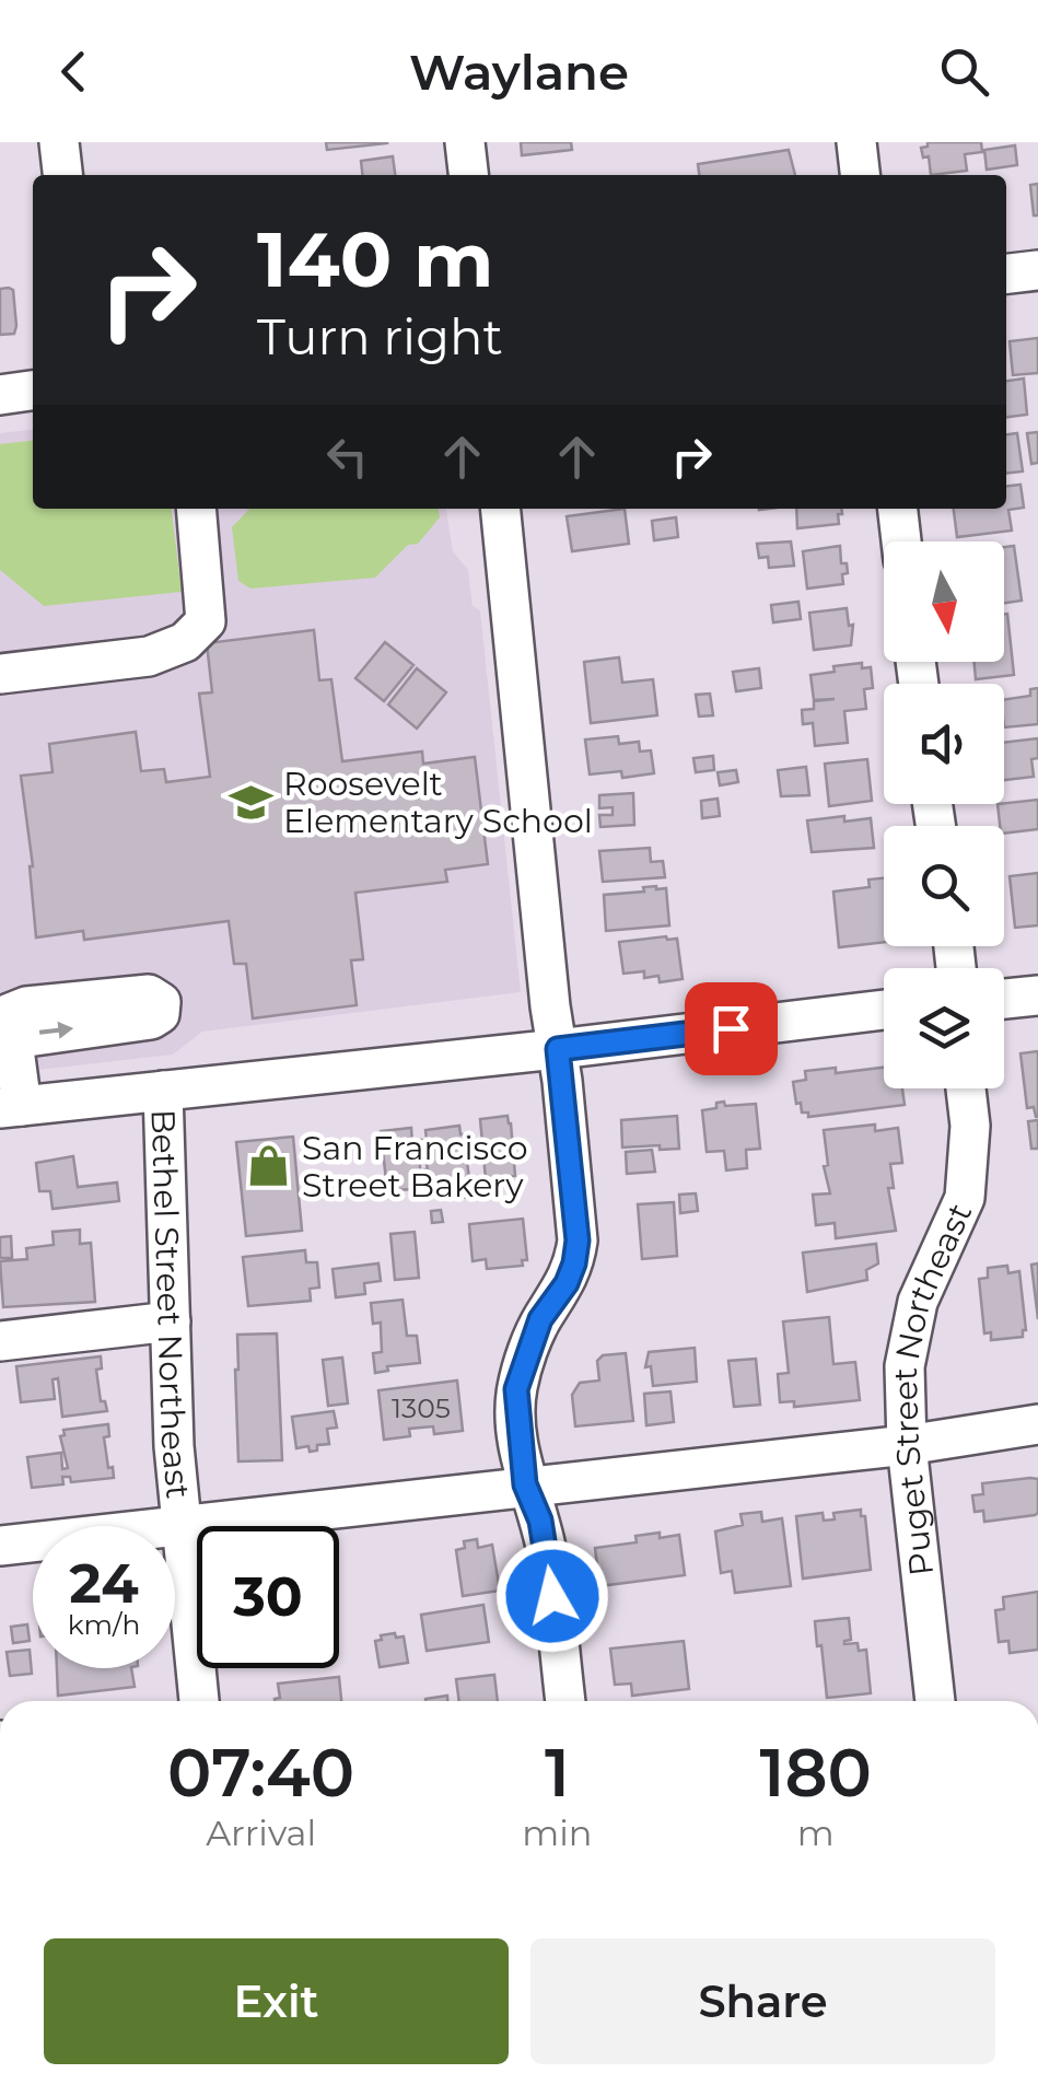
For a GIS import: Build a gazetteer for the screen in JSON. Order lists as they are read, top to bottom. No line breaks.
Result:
{"streets":{"street":["Bethel Street Northeast","Puget Street Northeast"]},"places":{"school or university":["Roosevelt Elementary School"],"shop":["San Francisco Street Bakery"]},"house_numbers":["1305"],"north":"bottom","page":{"header":"Waylane","turn":["140 m","Turn right"],"speed":"24 km/h","limit":"30","eta":["07:40","Arrival","1","min","180","m"],"buttons":["Exit","Share"]}}
